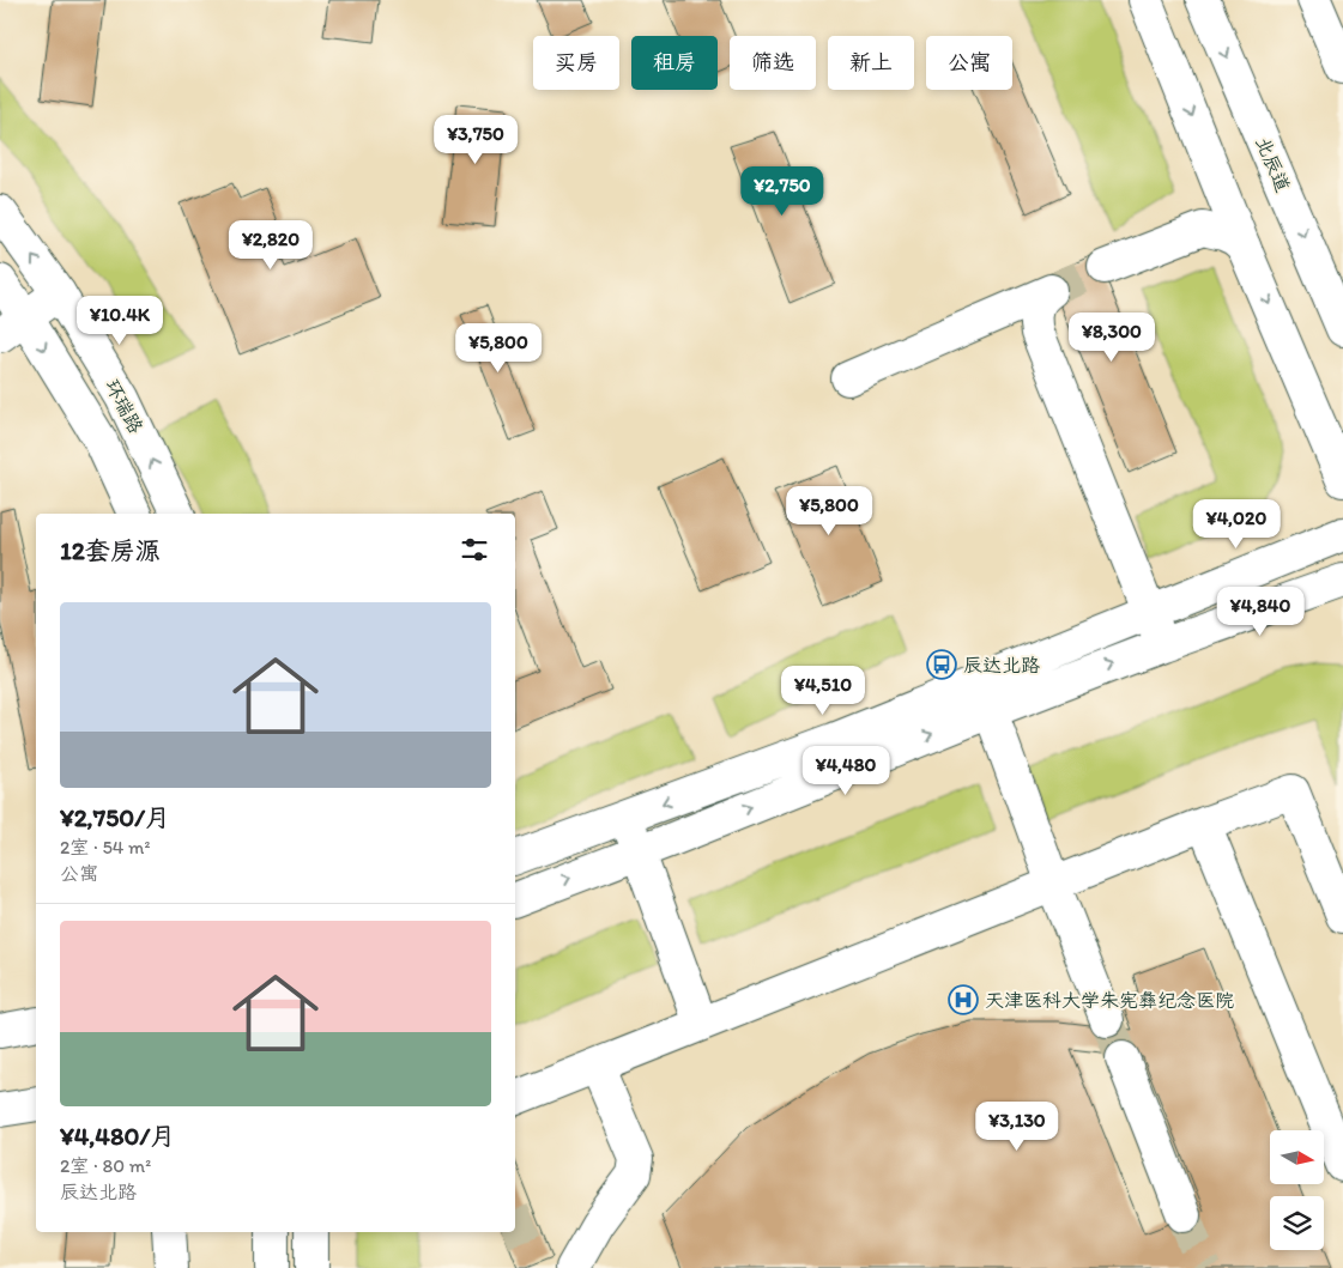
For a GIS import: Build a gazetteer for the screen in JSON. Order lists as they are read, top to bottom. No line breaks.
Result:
{"streets":{"street":["北辰道","环瑞路"]},"places":{"bus stop":["辰达北路"],"hospital":["天津医科大学朱宪彝纪念医院"]},"north":"right","page":{"chip":["买房","租房","筛选","新上","公寓"],"price":["¥3,750","¥2,750","¥2,820","¥10.4K","¥8,300","¥5,800","¥5,800","¥4,020","¥4,840","¥4,510","¥4,480","¥3,130"],"heading":"12套房源","list":[{"name":"¥2,750/月","note":"2室 · 54 m² · 公寓"},{"name":"¥4,480/月","note":"2室 · 80 m² · 辰达北路"}]}}
